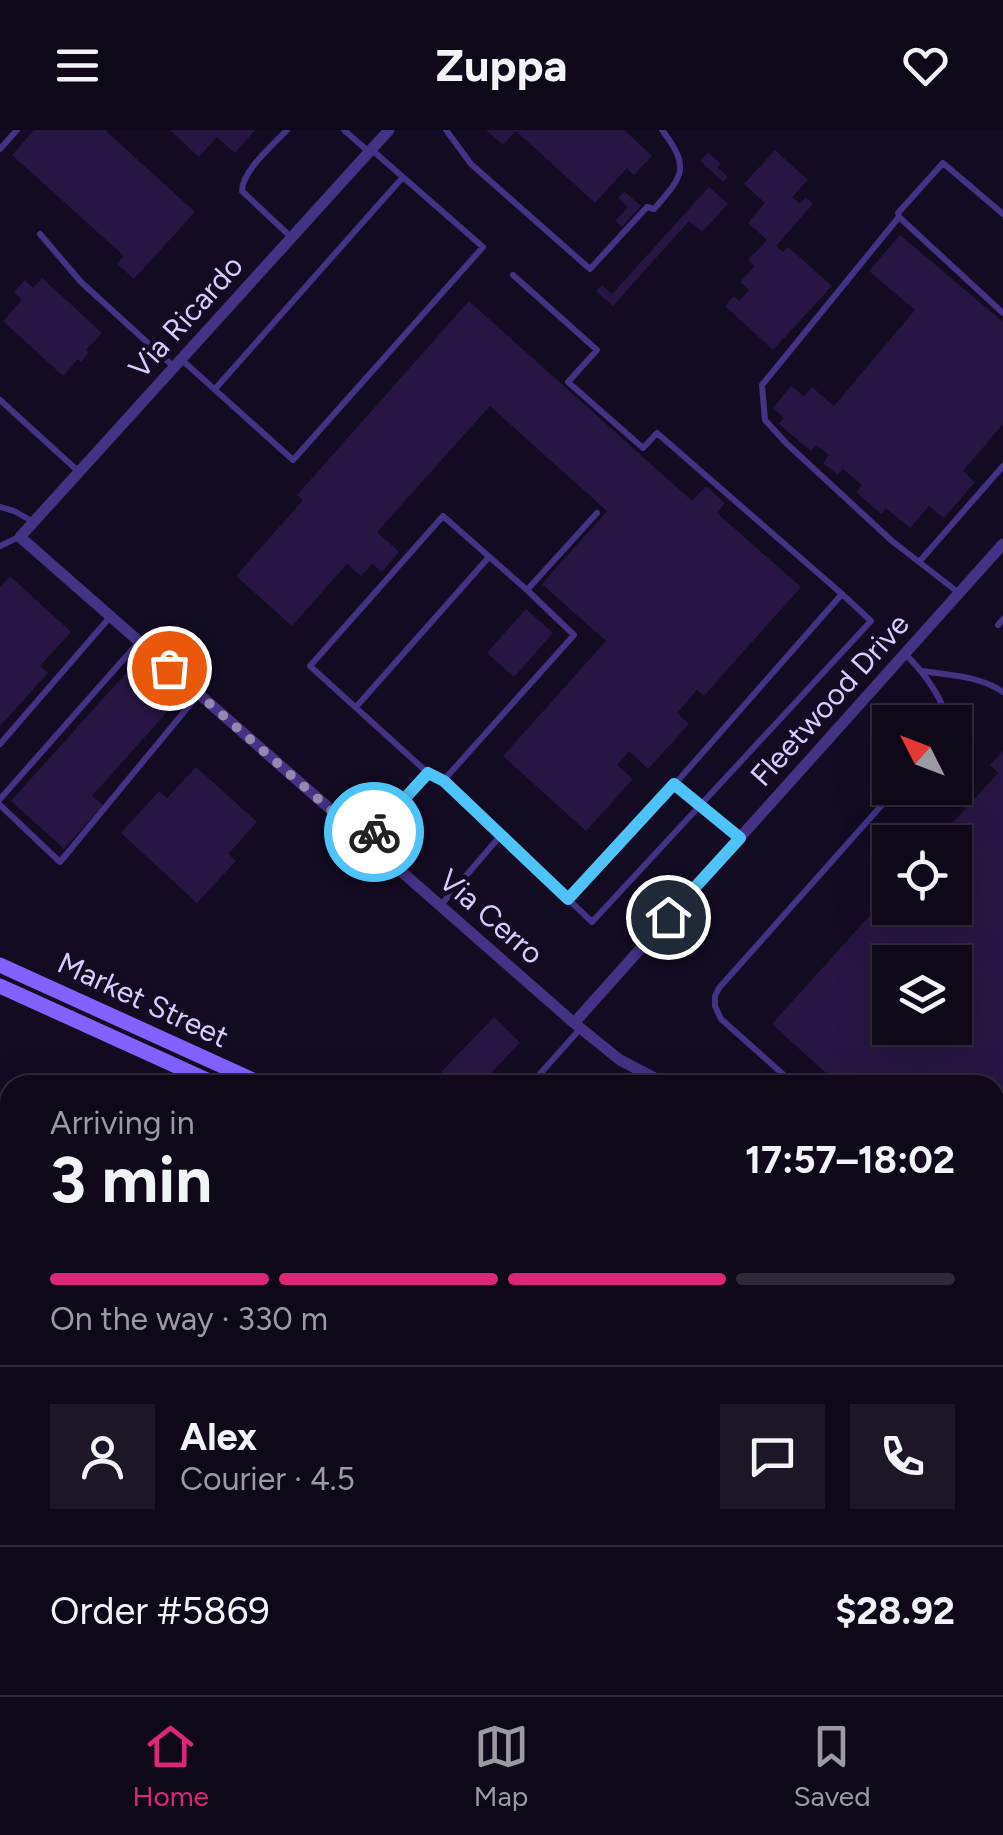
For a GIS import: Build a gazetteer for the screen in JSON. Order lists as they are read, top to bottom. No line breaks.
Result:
{"streets":{"main road":["Market Street"],"street":["Via Ricardo","Fleetwood Drive","Via Cerro"]},"crossings":[["Via Ricardo","Via Cerro"],["Fleetwood Drive","Via Cerro"]],"north":"top left","page":{"header":"Zuppa","heading":["3 min","Arriving in","17:57–18:02"],"panel":["Alex","Courier · 4.5","Order #5869","$28.92"],"bar":"On the way · 330 m","tabs":["Home","Map","Saved"]}}
